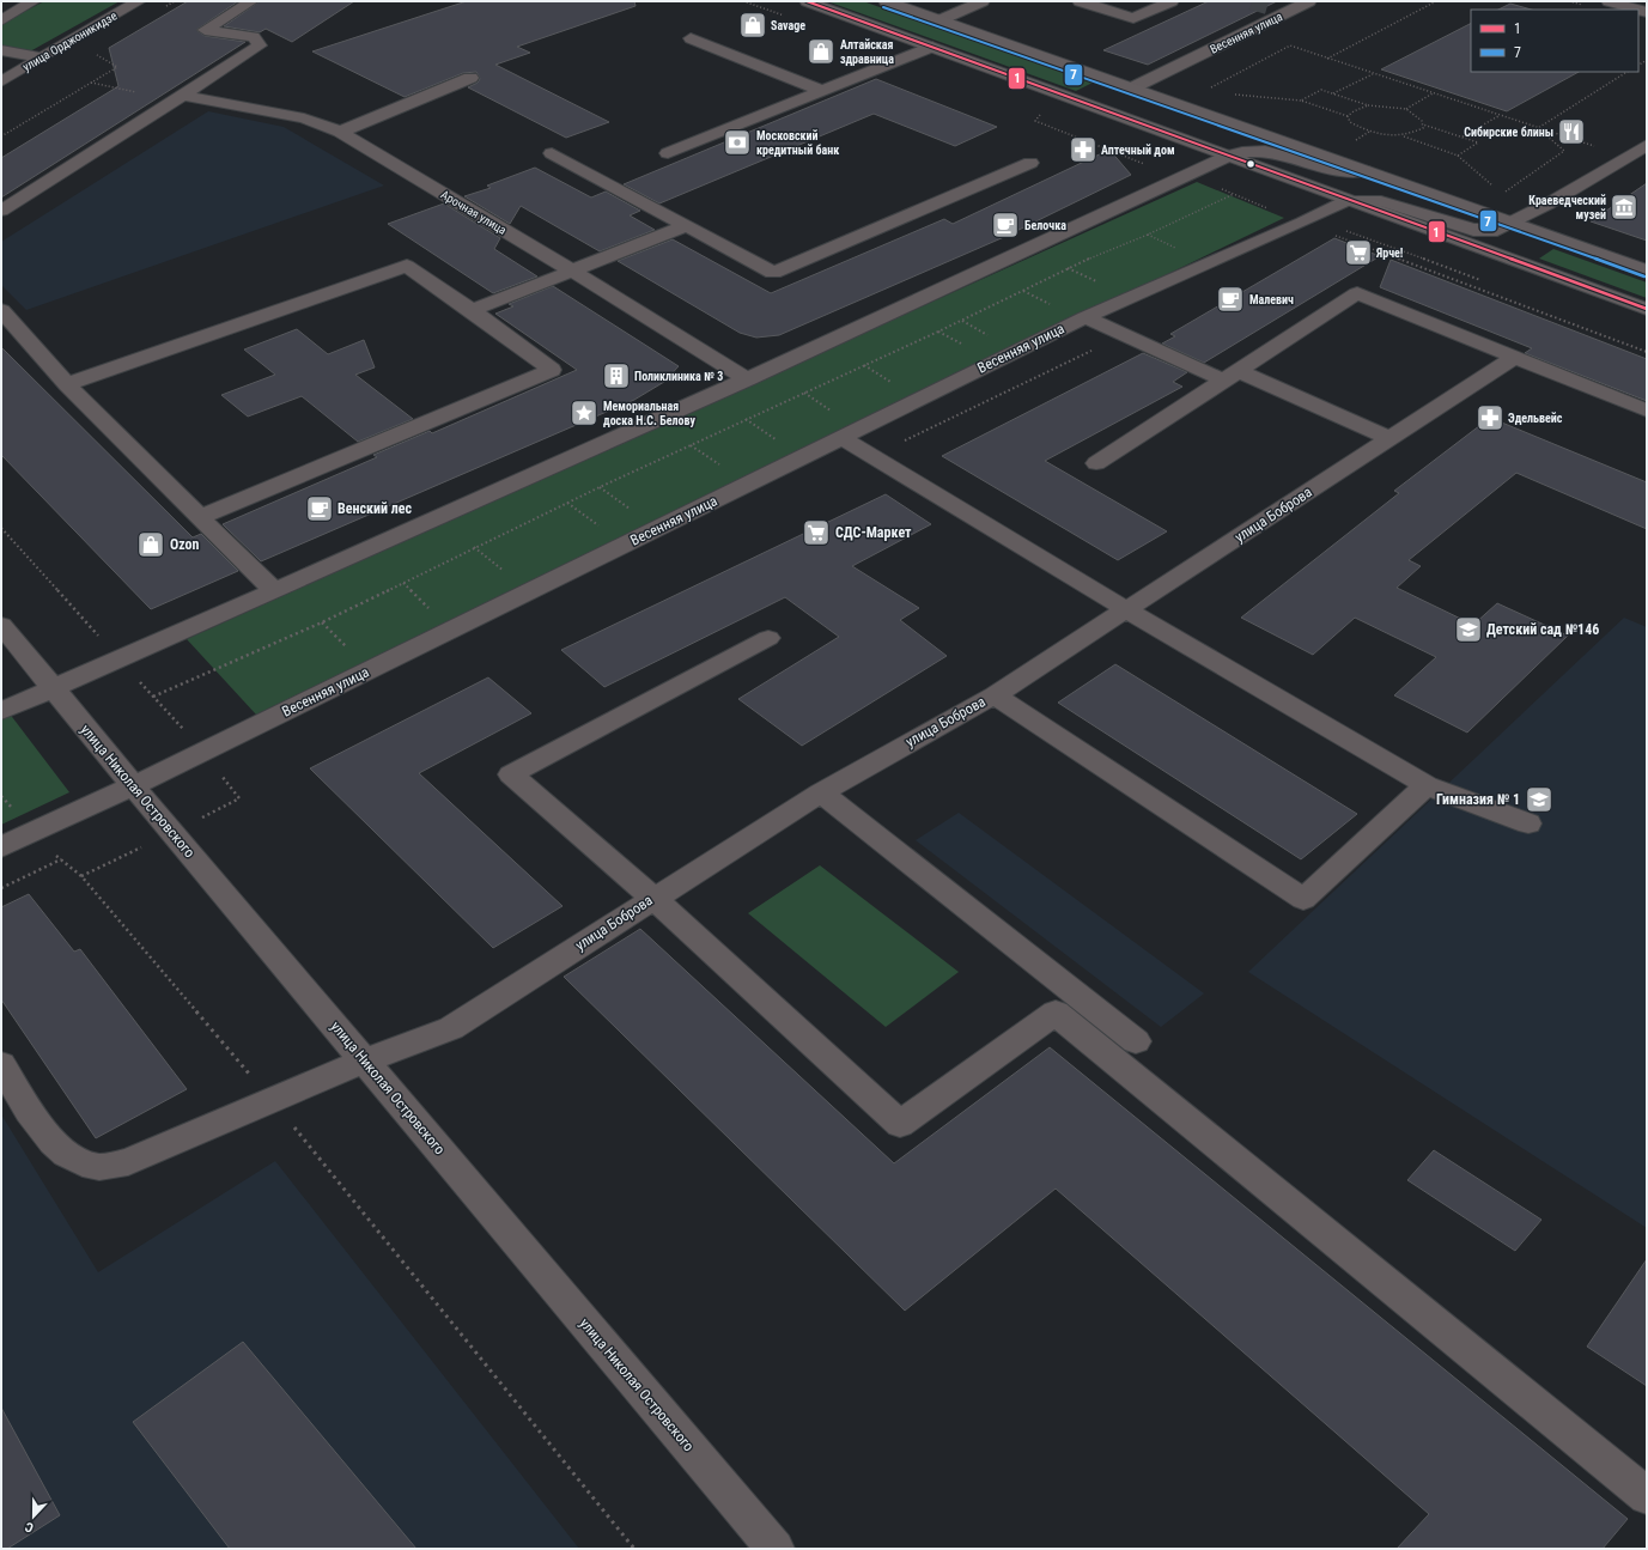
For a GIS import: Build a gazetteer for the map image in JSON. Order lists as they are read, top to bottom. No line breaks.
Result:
{"streets":{"street":["Весенняя улица","улица Орджоникидзе","Арочная улица","улица Боброва","улица Николая Островского"]},"crossings":[["Весенняя улица","улица Николая Островского"],["улица Боброва","улица Николая Островского"]],"places":{"shop":["Savage","Алтайская здравница","Ozon"],"restaurant":["Сибирские блины"],"bank":["Московский кредитный банк"],"pharmacy":["Аптечный дом","Эдельвейс"],"museum":["Краеведческий музей"],"cafe":["Белочка","Малевич","Венский лес"],"supermarket":["Ярче!","СДС-Маркет"],"building":["Поликлиника № 3"],"place":["Мемориальная доска Н.С. Белову"],"school or university":["Детский сад №146","Гимназия № 1"]},"lines":["transit line 1","transit line 7"],"legend":["1","7"],"north":"bottom"}
